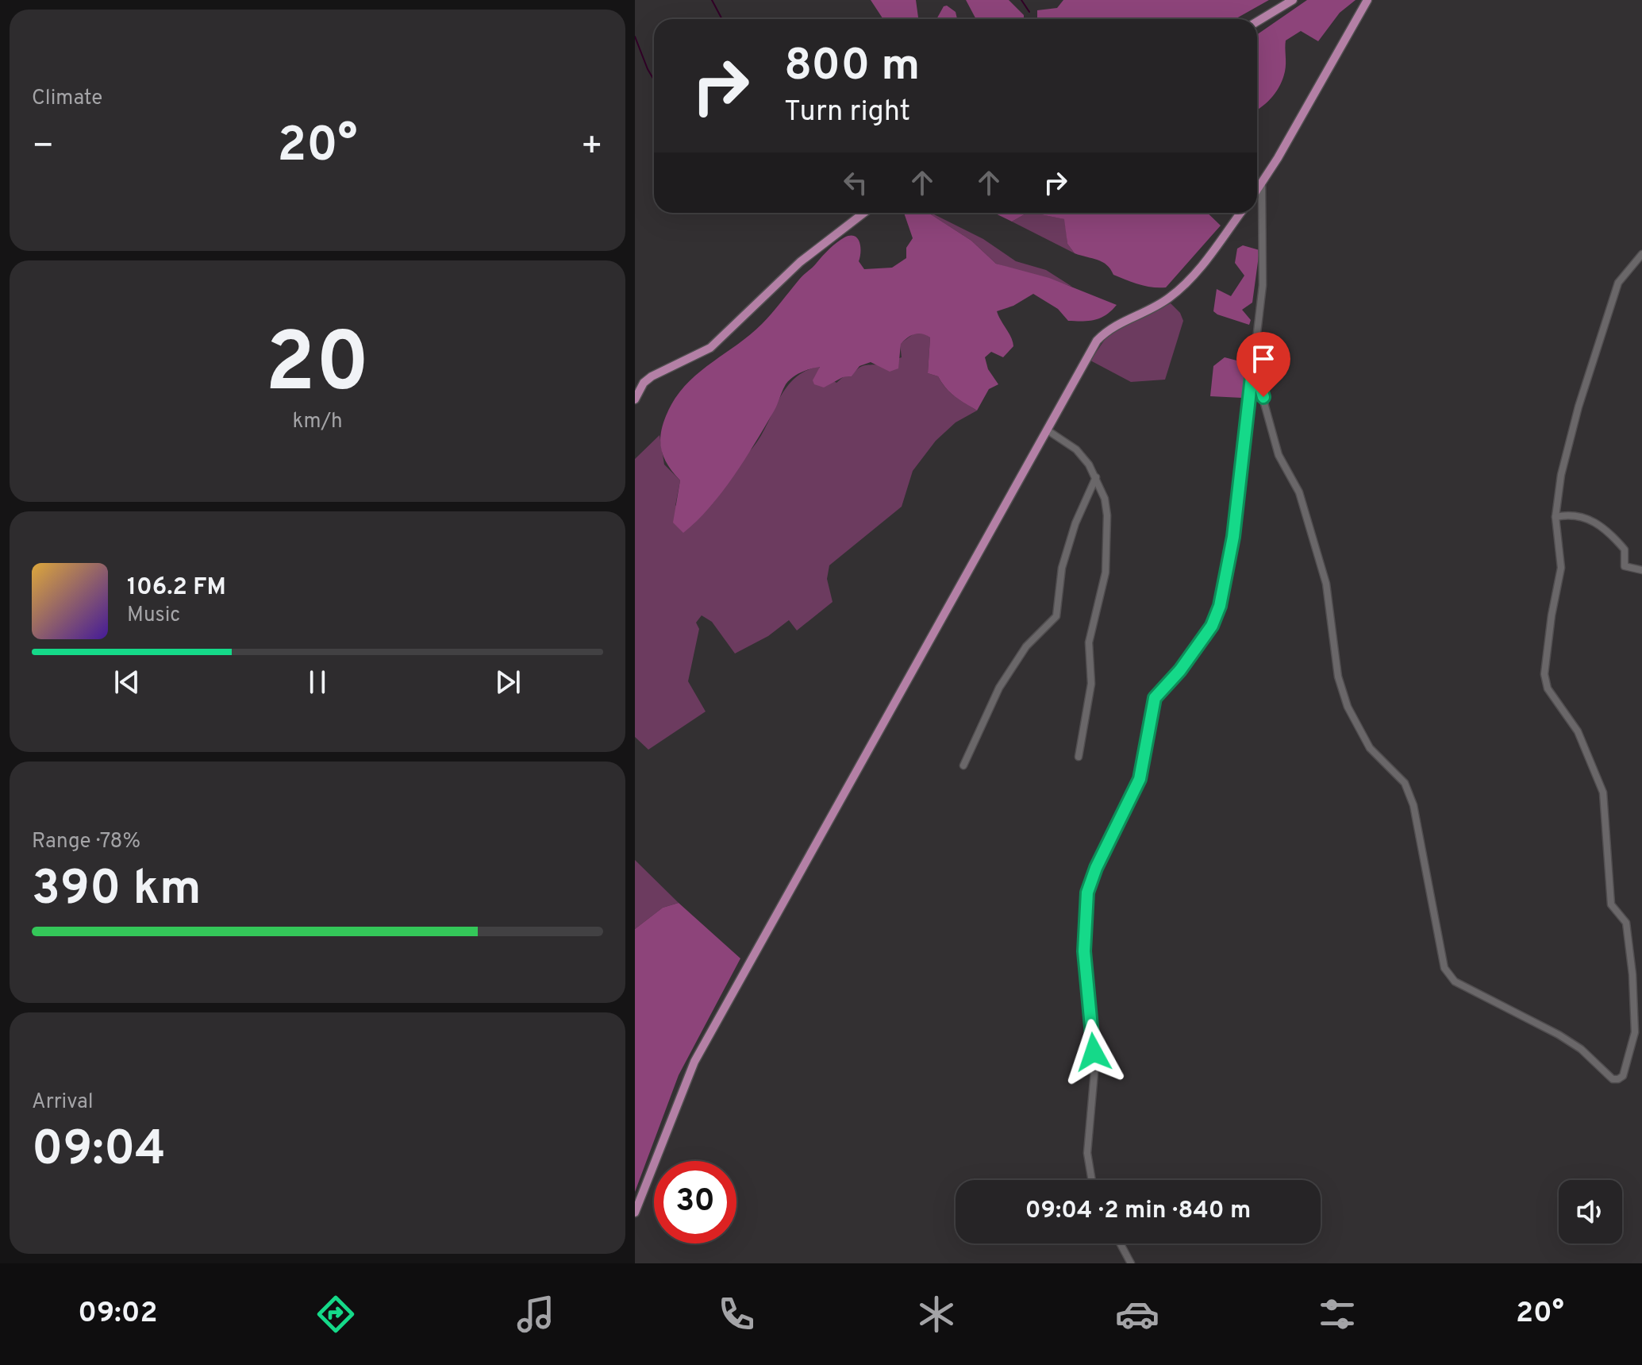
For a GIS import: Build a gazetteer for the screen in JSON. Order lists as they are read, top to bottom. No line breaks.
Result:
{"page":{"tile":["Climate",["20","km/h"],["Range · 78%","390 km"],["Arrival","09:04"]],"turn":["800 m","Turn right"],"heat":["−","20°","+"],"song":["106.2 FM","Music"],"limit":"30","trip":"09:04 · 2 min · 840 m","tabs":["09:02","20°"]}}
